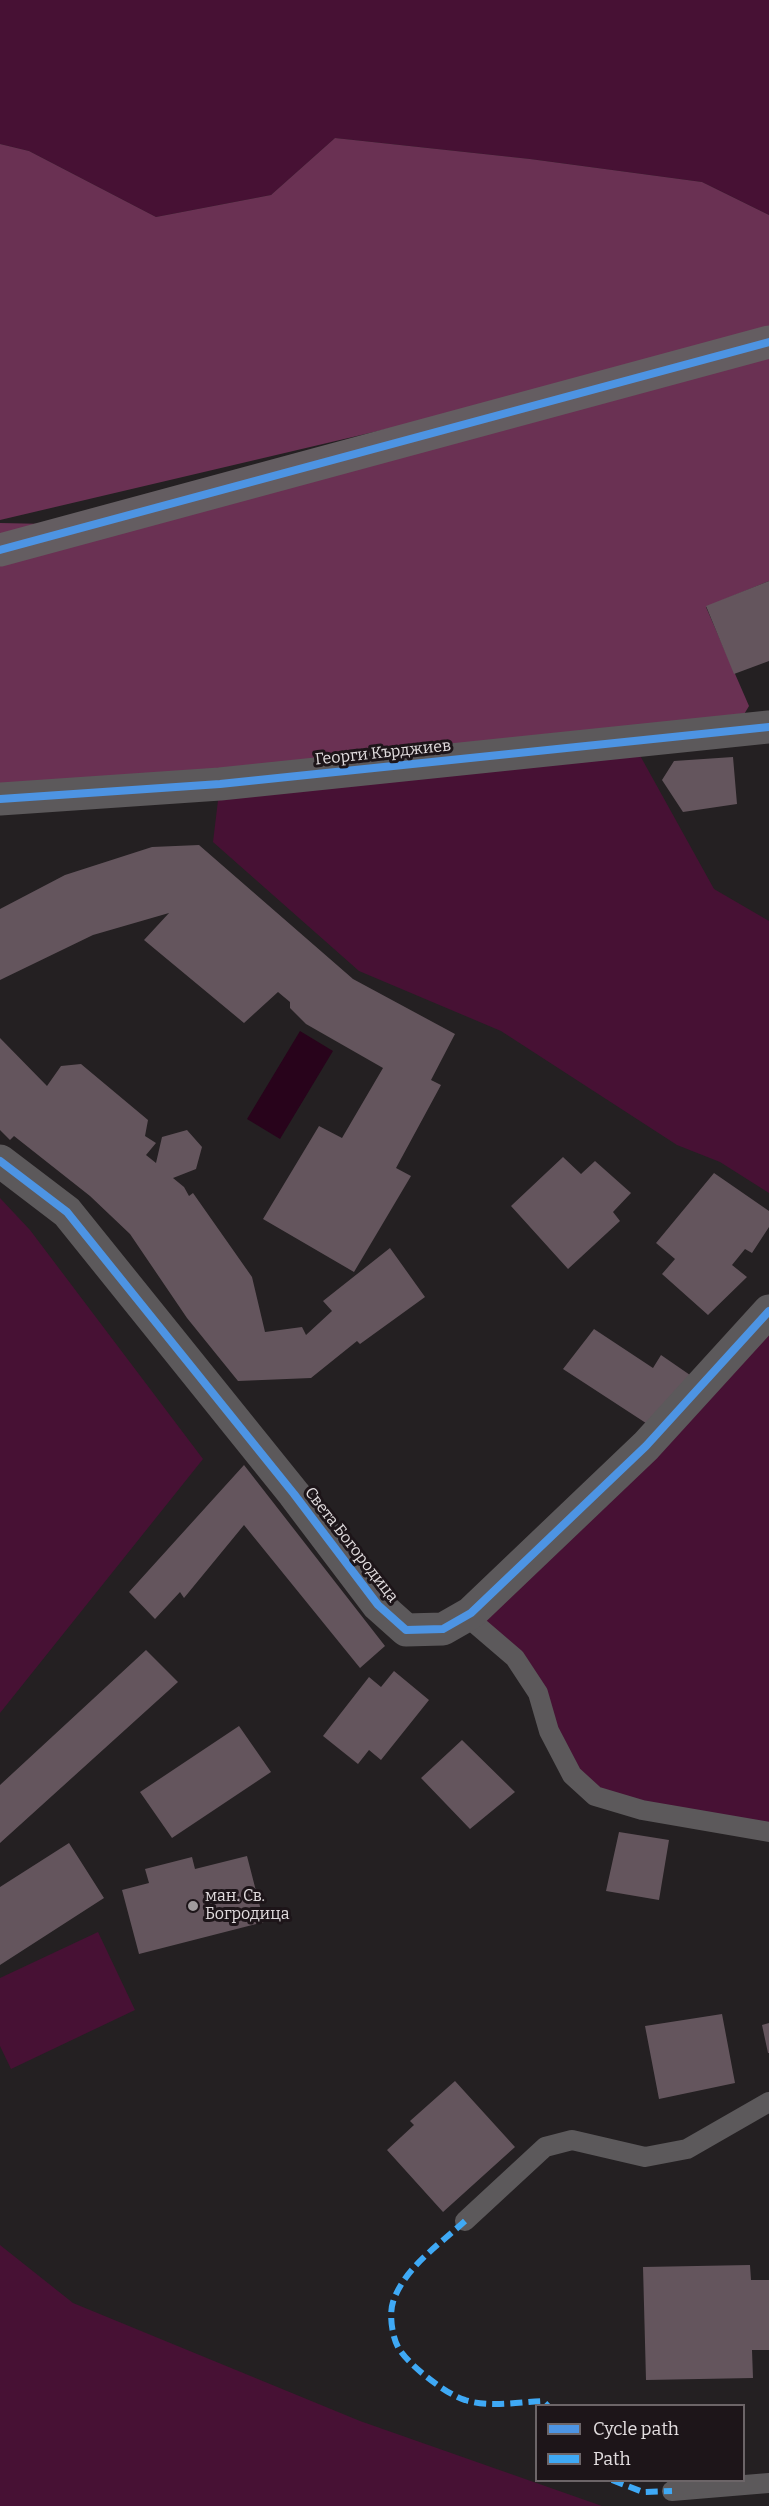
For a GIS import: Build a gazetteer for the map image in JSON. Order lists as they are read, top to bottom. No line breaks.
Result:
{"streets":{"street":["Георги Кърджиев","Света Богородица"]},"places":["ман. Св. Богродица"],"legend":["Cycle path","Path"]}
